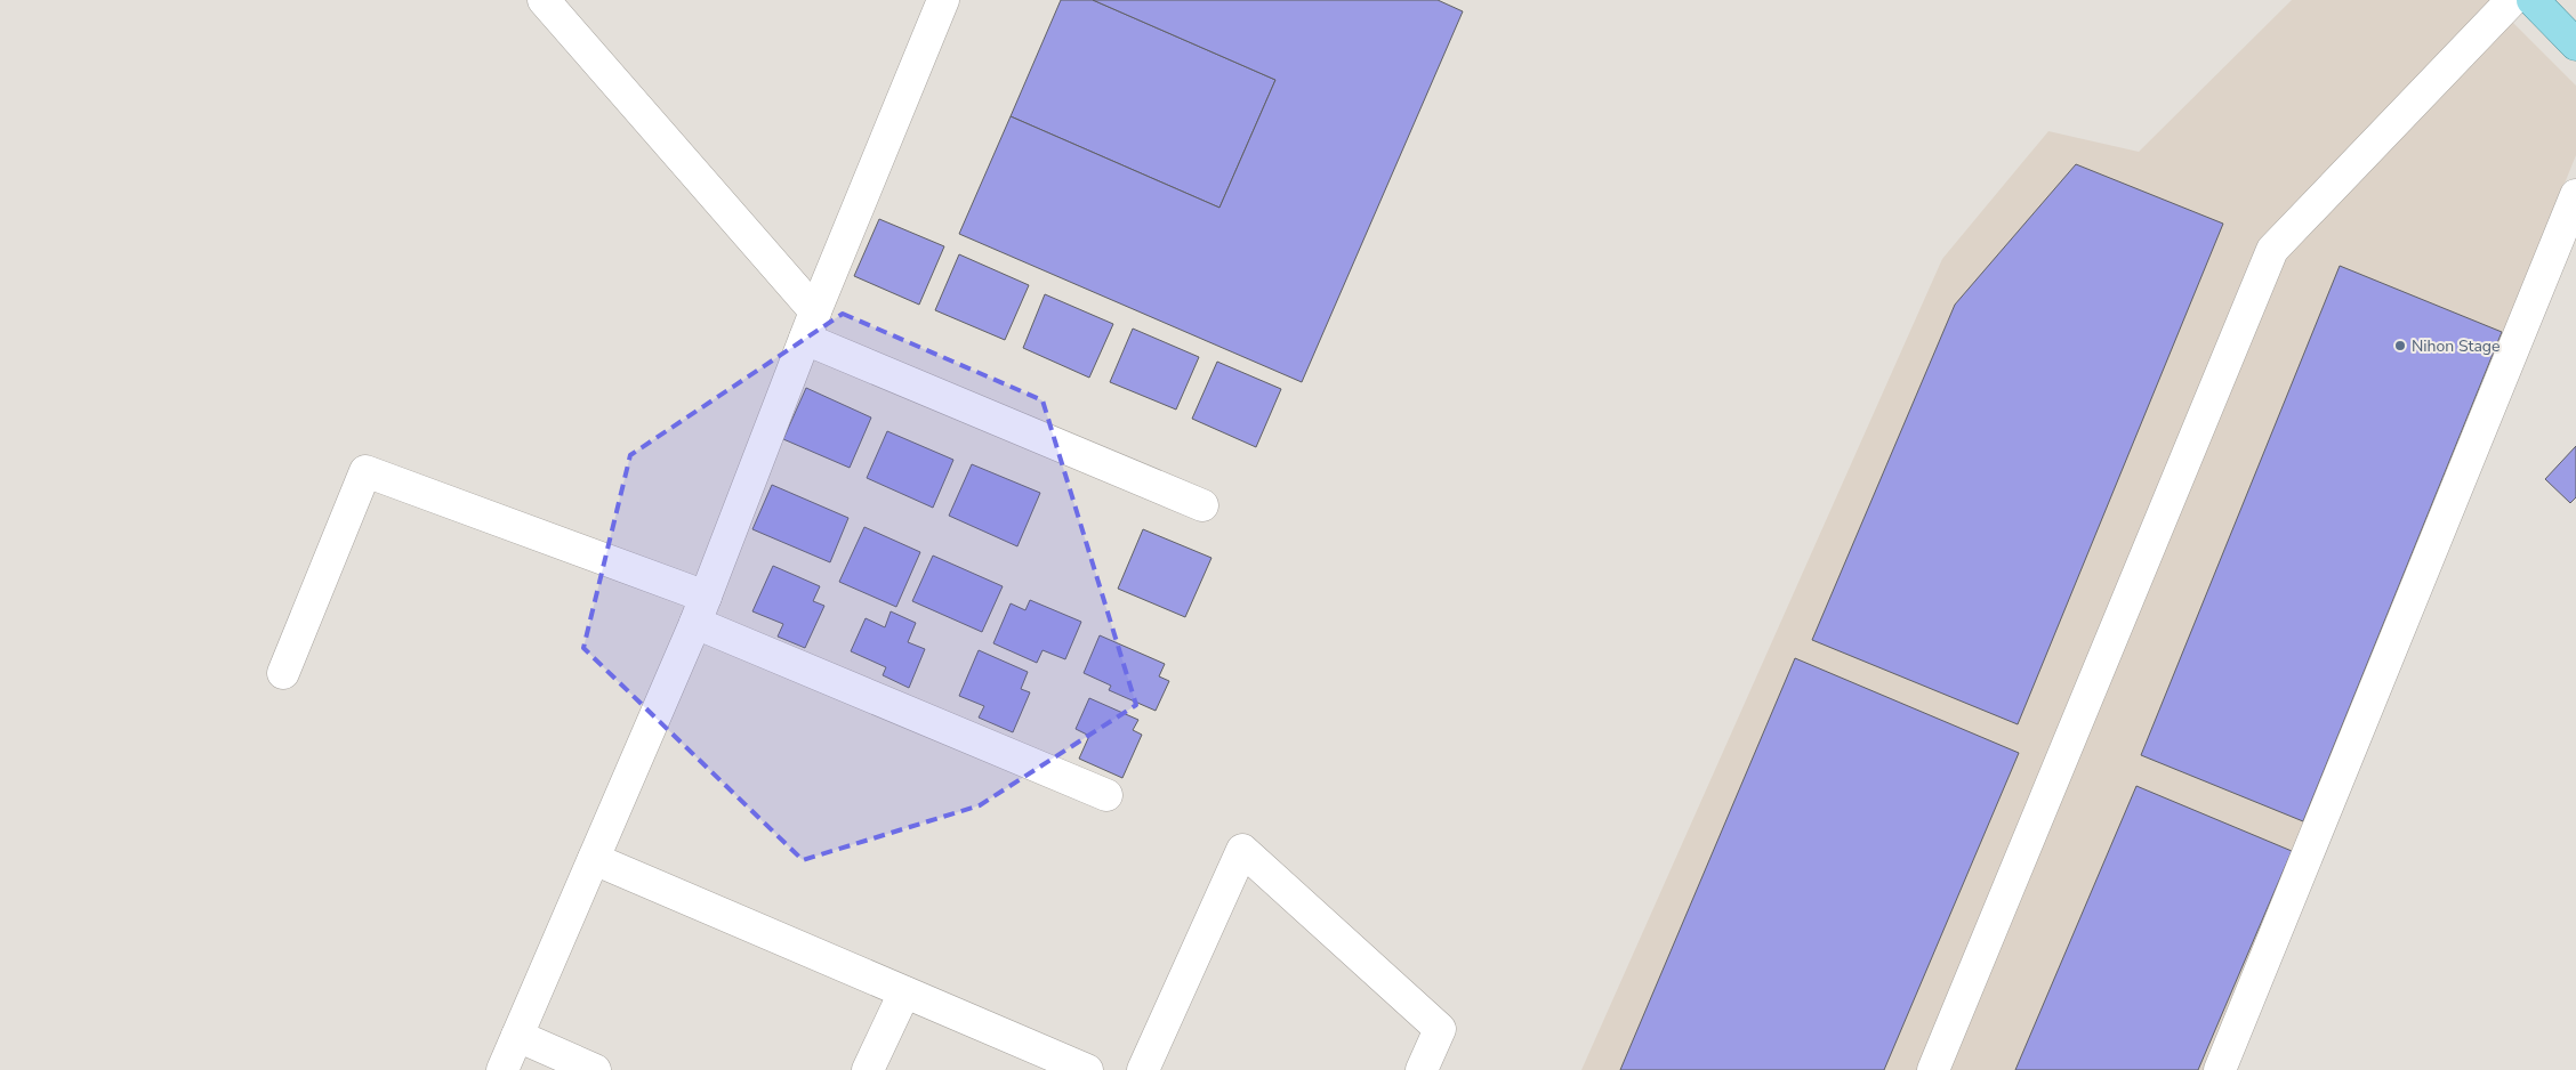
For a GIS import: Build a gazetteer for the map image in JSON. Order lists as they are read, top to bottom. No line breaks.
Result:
{"places":["Nihon Stage"]}
